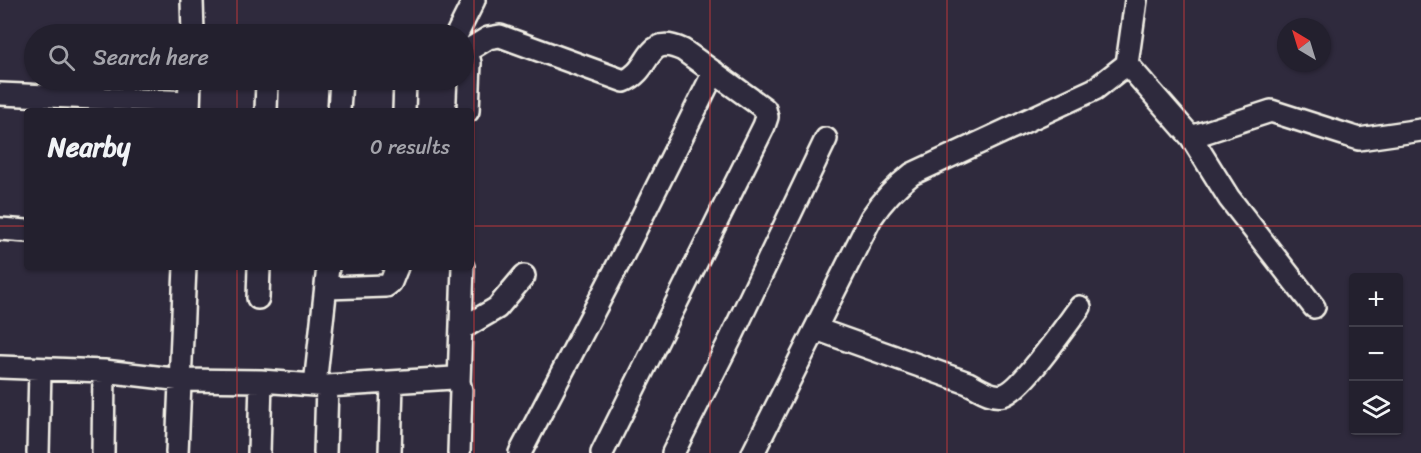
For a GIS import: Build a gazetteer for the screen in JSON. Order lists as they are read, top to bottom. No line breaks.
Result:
{"north":"top left","page":{"search":"Search here","heading":["Nearby","0 results"],"map_buttons":["+","−"]}}
